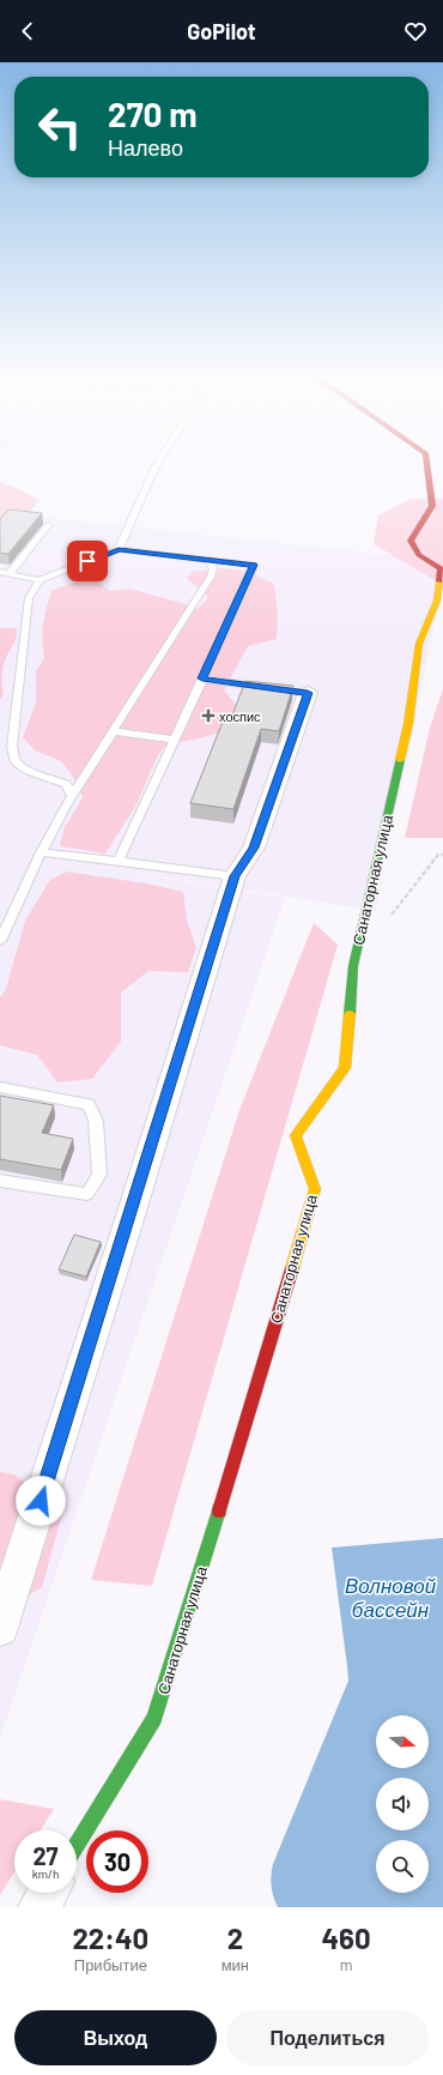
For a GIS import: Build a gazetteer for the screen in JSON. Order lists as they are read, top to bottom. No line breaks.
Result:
{"streets":{"street":["Санаторная улица"]},"water":["Волновой бассейн"],"places":{"health":["хоспис"]},"north":"right","page":{"header":"GoPilot","turn":["270 m","Налево"],"speed":"27 km/h","limit":"30","eta":["22:40","Прибытие","2","мин","460","m"],"buttons":["Выход","Поделиться"]}}
